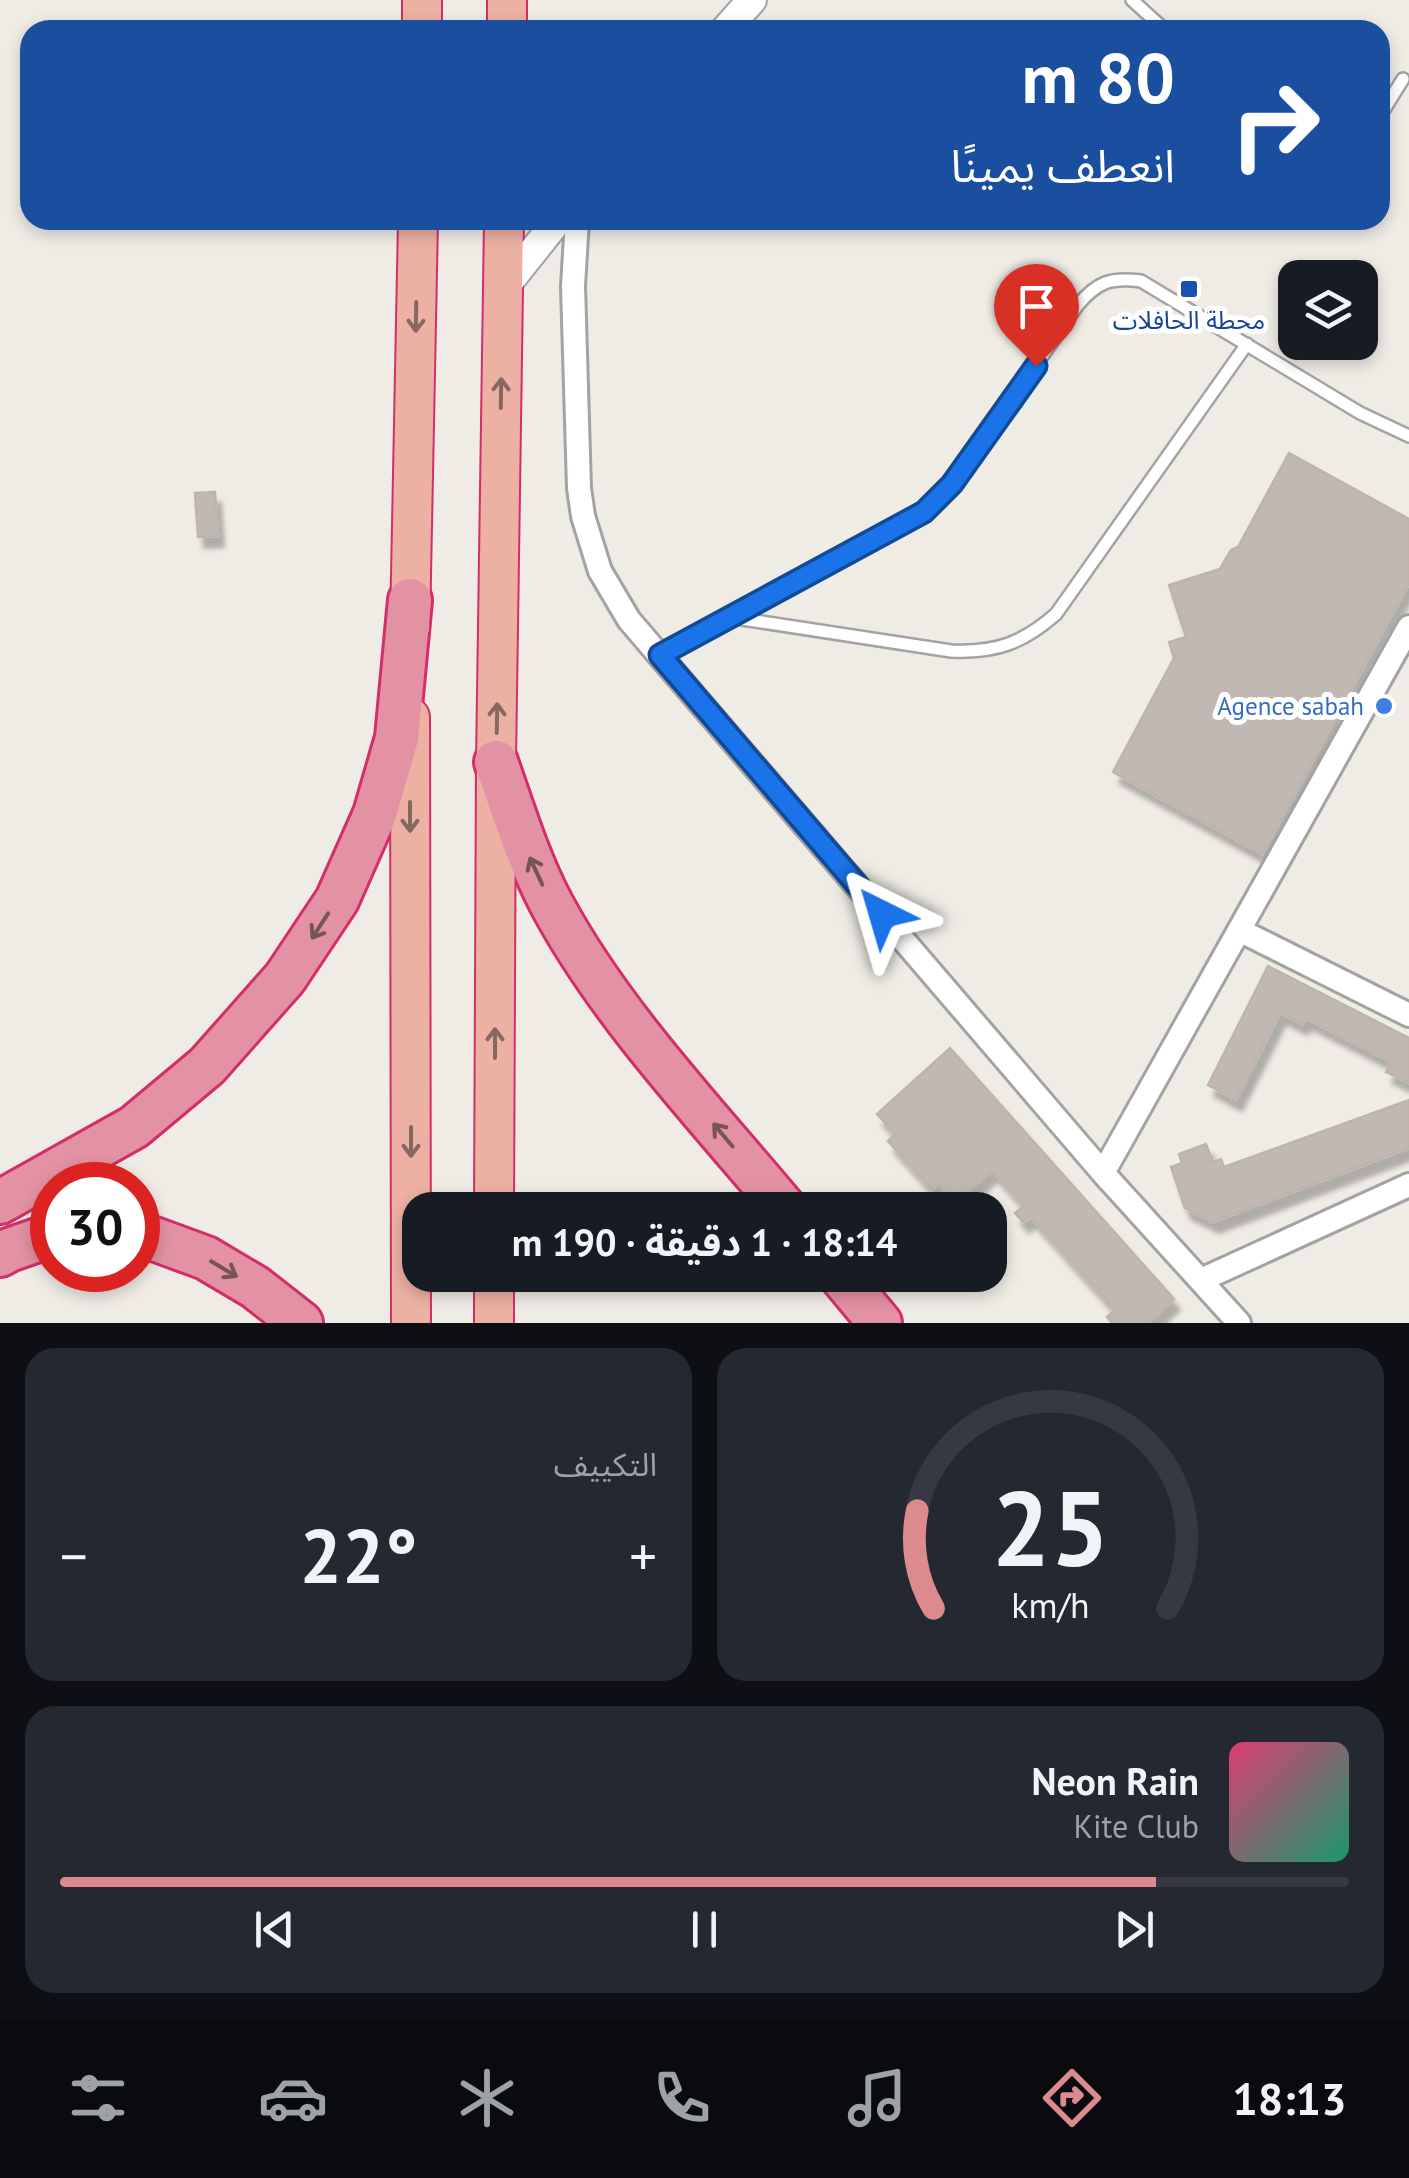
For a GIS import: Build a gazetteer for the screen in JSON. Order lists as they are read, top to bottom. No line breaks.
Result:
{"places":{"transit":["محطة الحافلات"],"other":["Agence sabah"]},"page":{"turn":["80 m","انعطف يمينًا"],"limit":"30","trip":"18:14 · 1 دقيقة · 190 m","tile":"التكييف","heat":["−","22°","+"],"song":["Neon Rain","Kite Club"],"tabs":"18:13","gauge":["25","km/h"]}}
